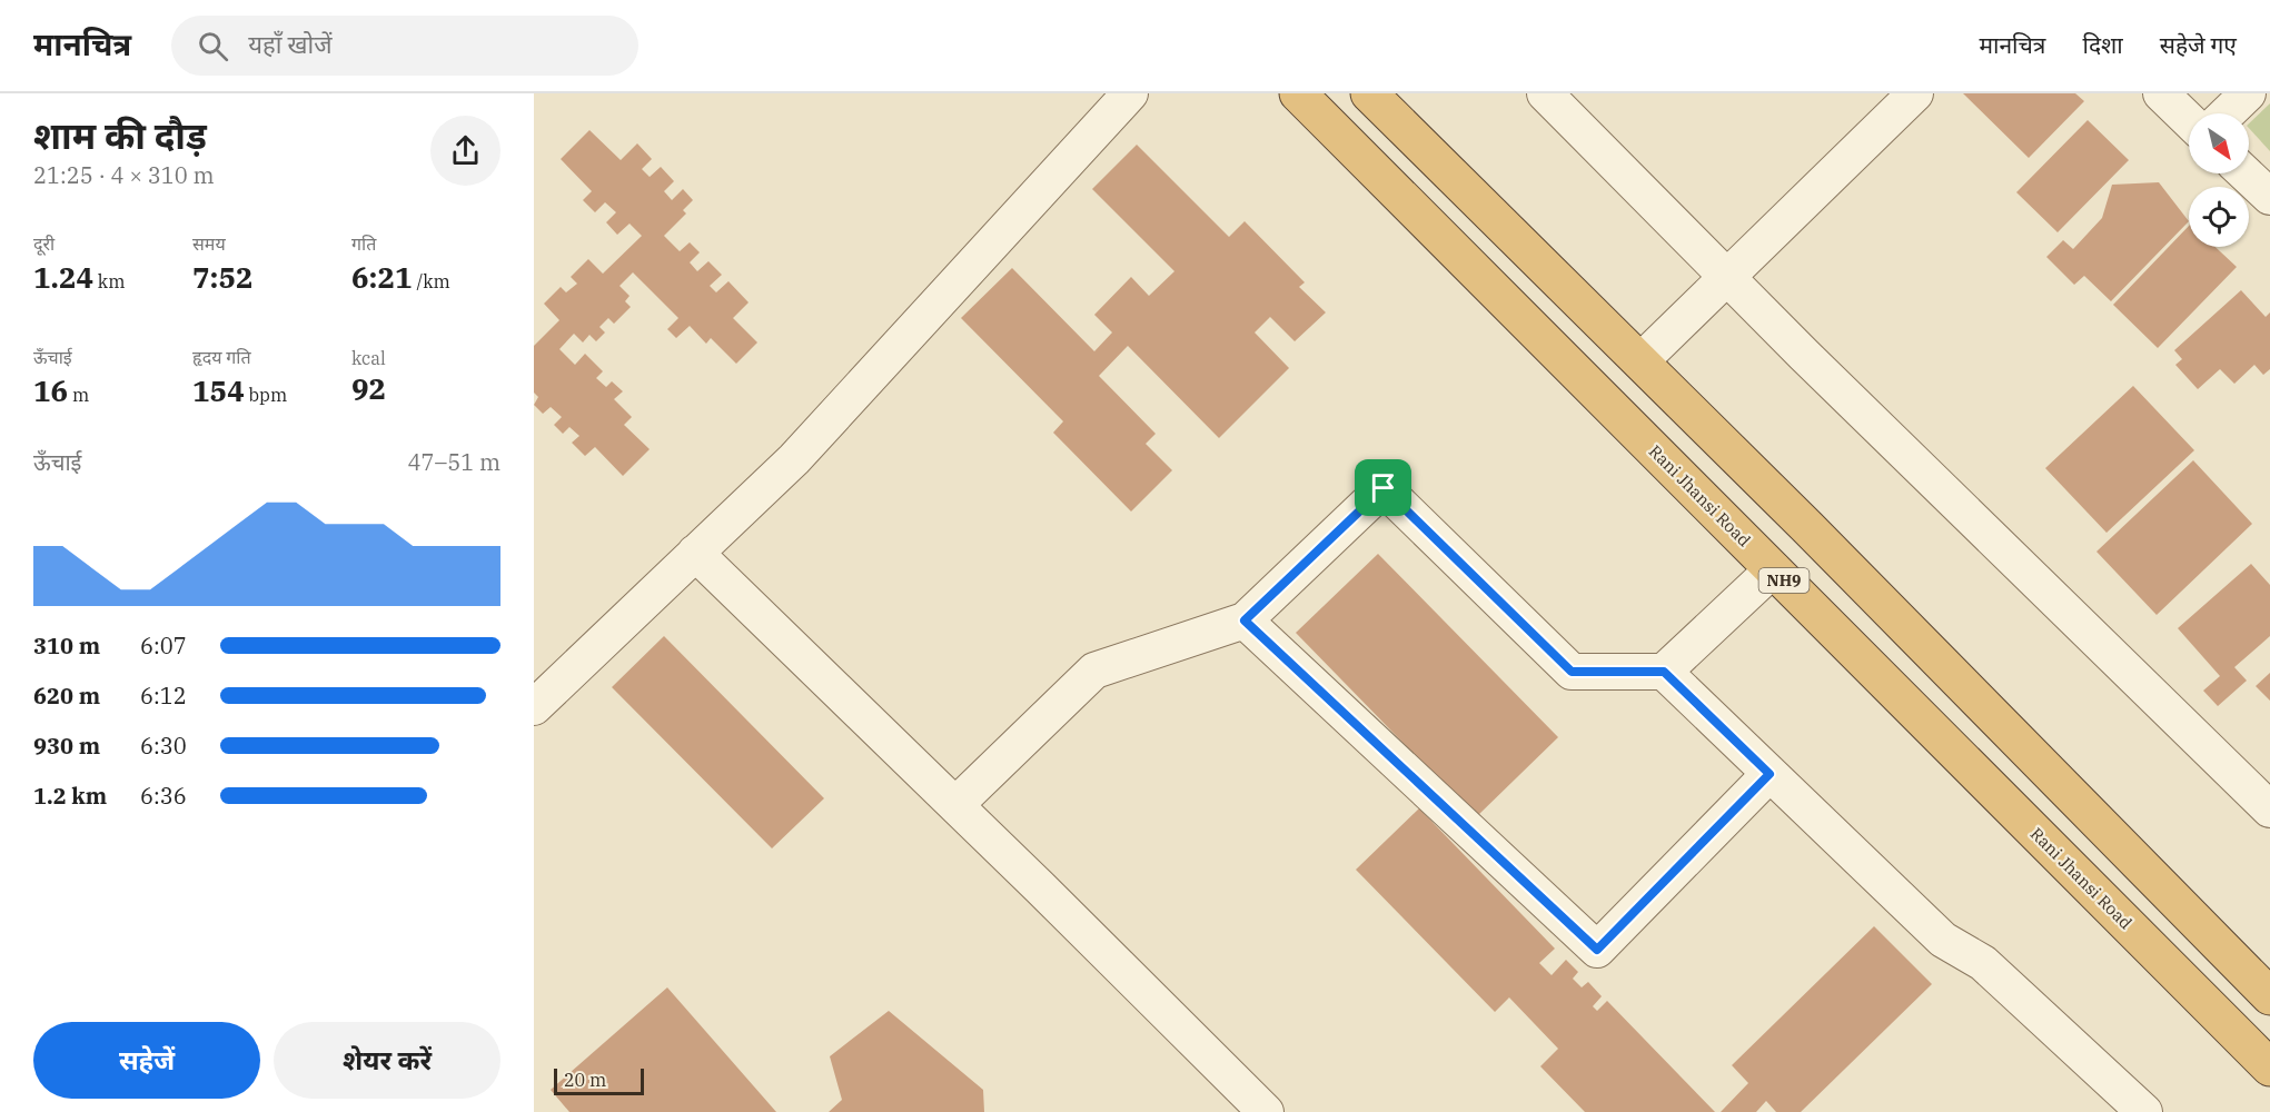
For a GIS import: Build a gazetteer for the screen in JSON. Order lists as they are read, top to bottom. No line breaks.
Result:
{"streets":{"highway":["Rani Jhansi Road","NH9"]},"scale_bar":"20 m","north":"bottom right","page":{"header":"मानचित्र","search":"यहाँ खोजें","nav":["मानचित्र","दिशा","सहेजे गए"],"heading":["शाम की दौड़","21:25 · 4 × 310 m"],"stats":[["दूरी","1.24 km"],["समय","7:52"],["गति","6:21 /km"],["ऊँचाई","16 m"],["हृदय गति","154 bpm"],["kcal","92"]],"chart":["ऊँचाई","47–51 m"],"list":[{"name":"310 m","note":"6:07"},{"name":"620 m","note":"6:12"},{"name":"930 m","note":"6:30"},{"name":"1.2 km","note":"6:36"}],"buttons":["सहेजें","शेयर करें"],"scale":"20 m"}}
